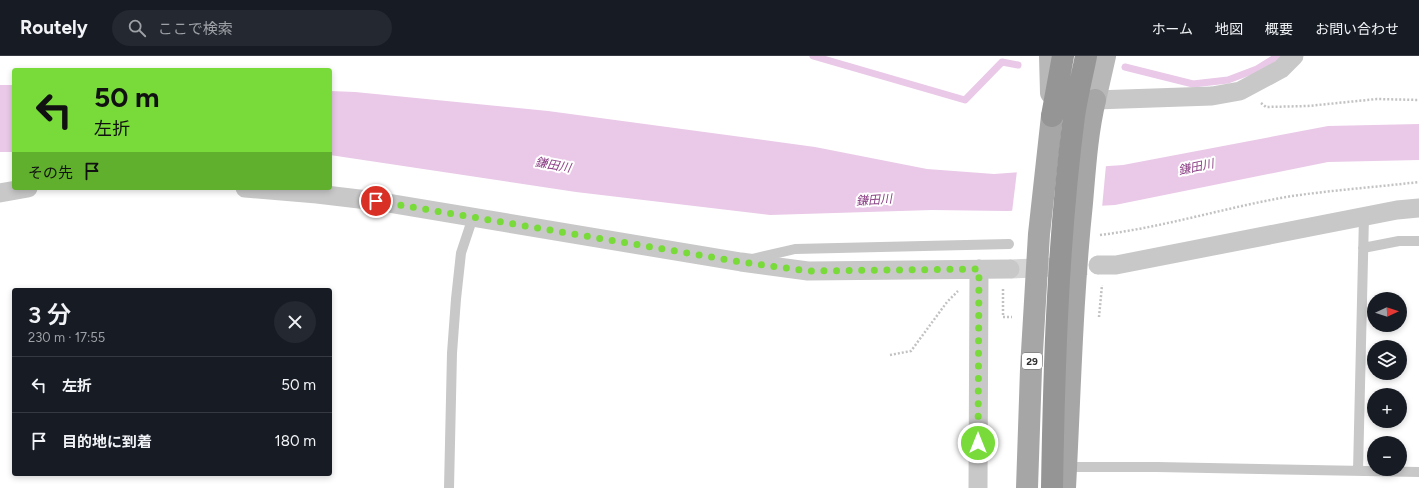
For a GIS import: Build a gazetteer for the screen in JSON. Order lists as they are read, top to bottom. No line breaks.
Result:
{"streets":{"main road":["29"]},"water":["鎌田川"],"north":"right","page":{"header":"Routely","search":"ここで検索","nav":["ホーム","地図","概要","お問い合わせ"],"turn":["50 m","左折"],"then":"その先","heading":["3 分","230 m · 17:55"],"map_buttons":["+","−"],"list":[{"name":"左折","value":"50 m"},{"name":"目的地に到着","value":"180 m"}]}}
